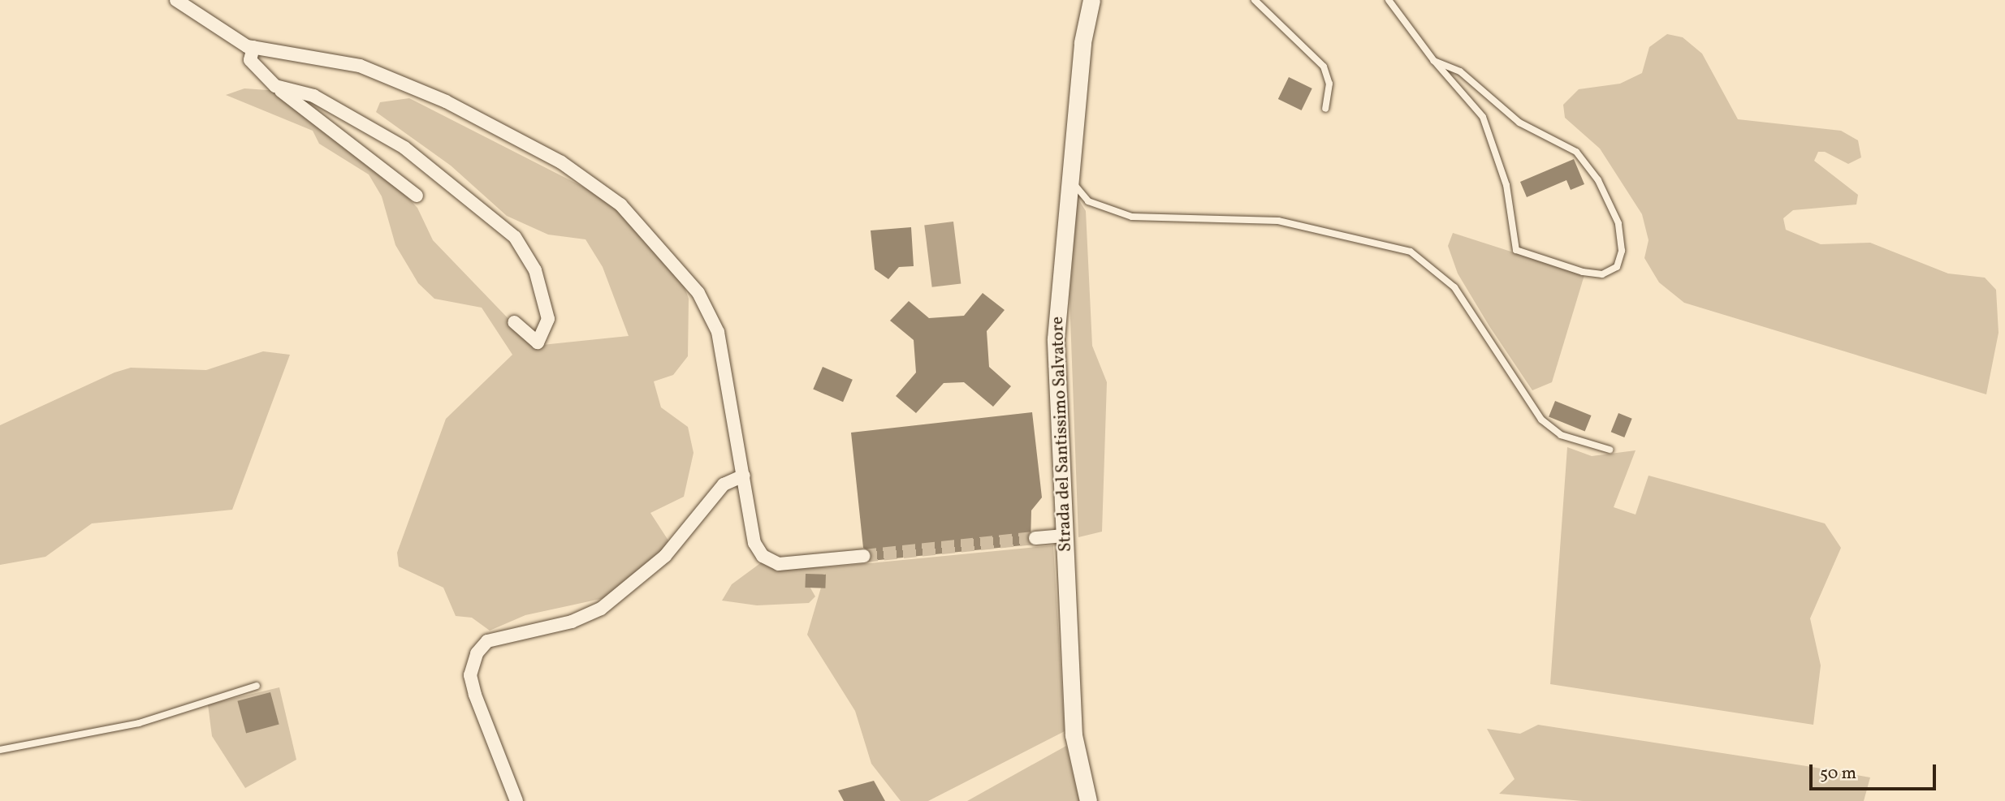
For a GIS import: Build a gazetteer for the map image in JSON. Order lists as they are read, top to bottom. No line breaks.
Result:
{"streets":{"street":["Strada del Santissimo Salvatore"]},"scale_bar":"50 m"}
